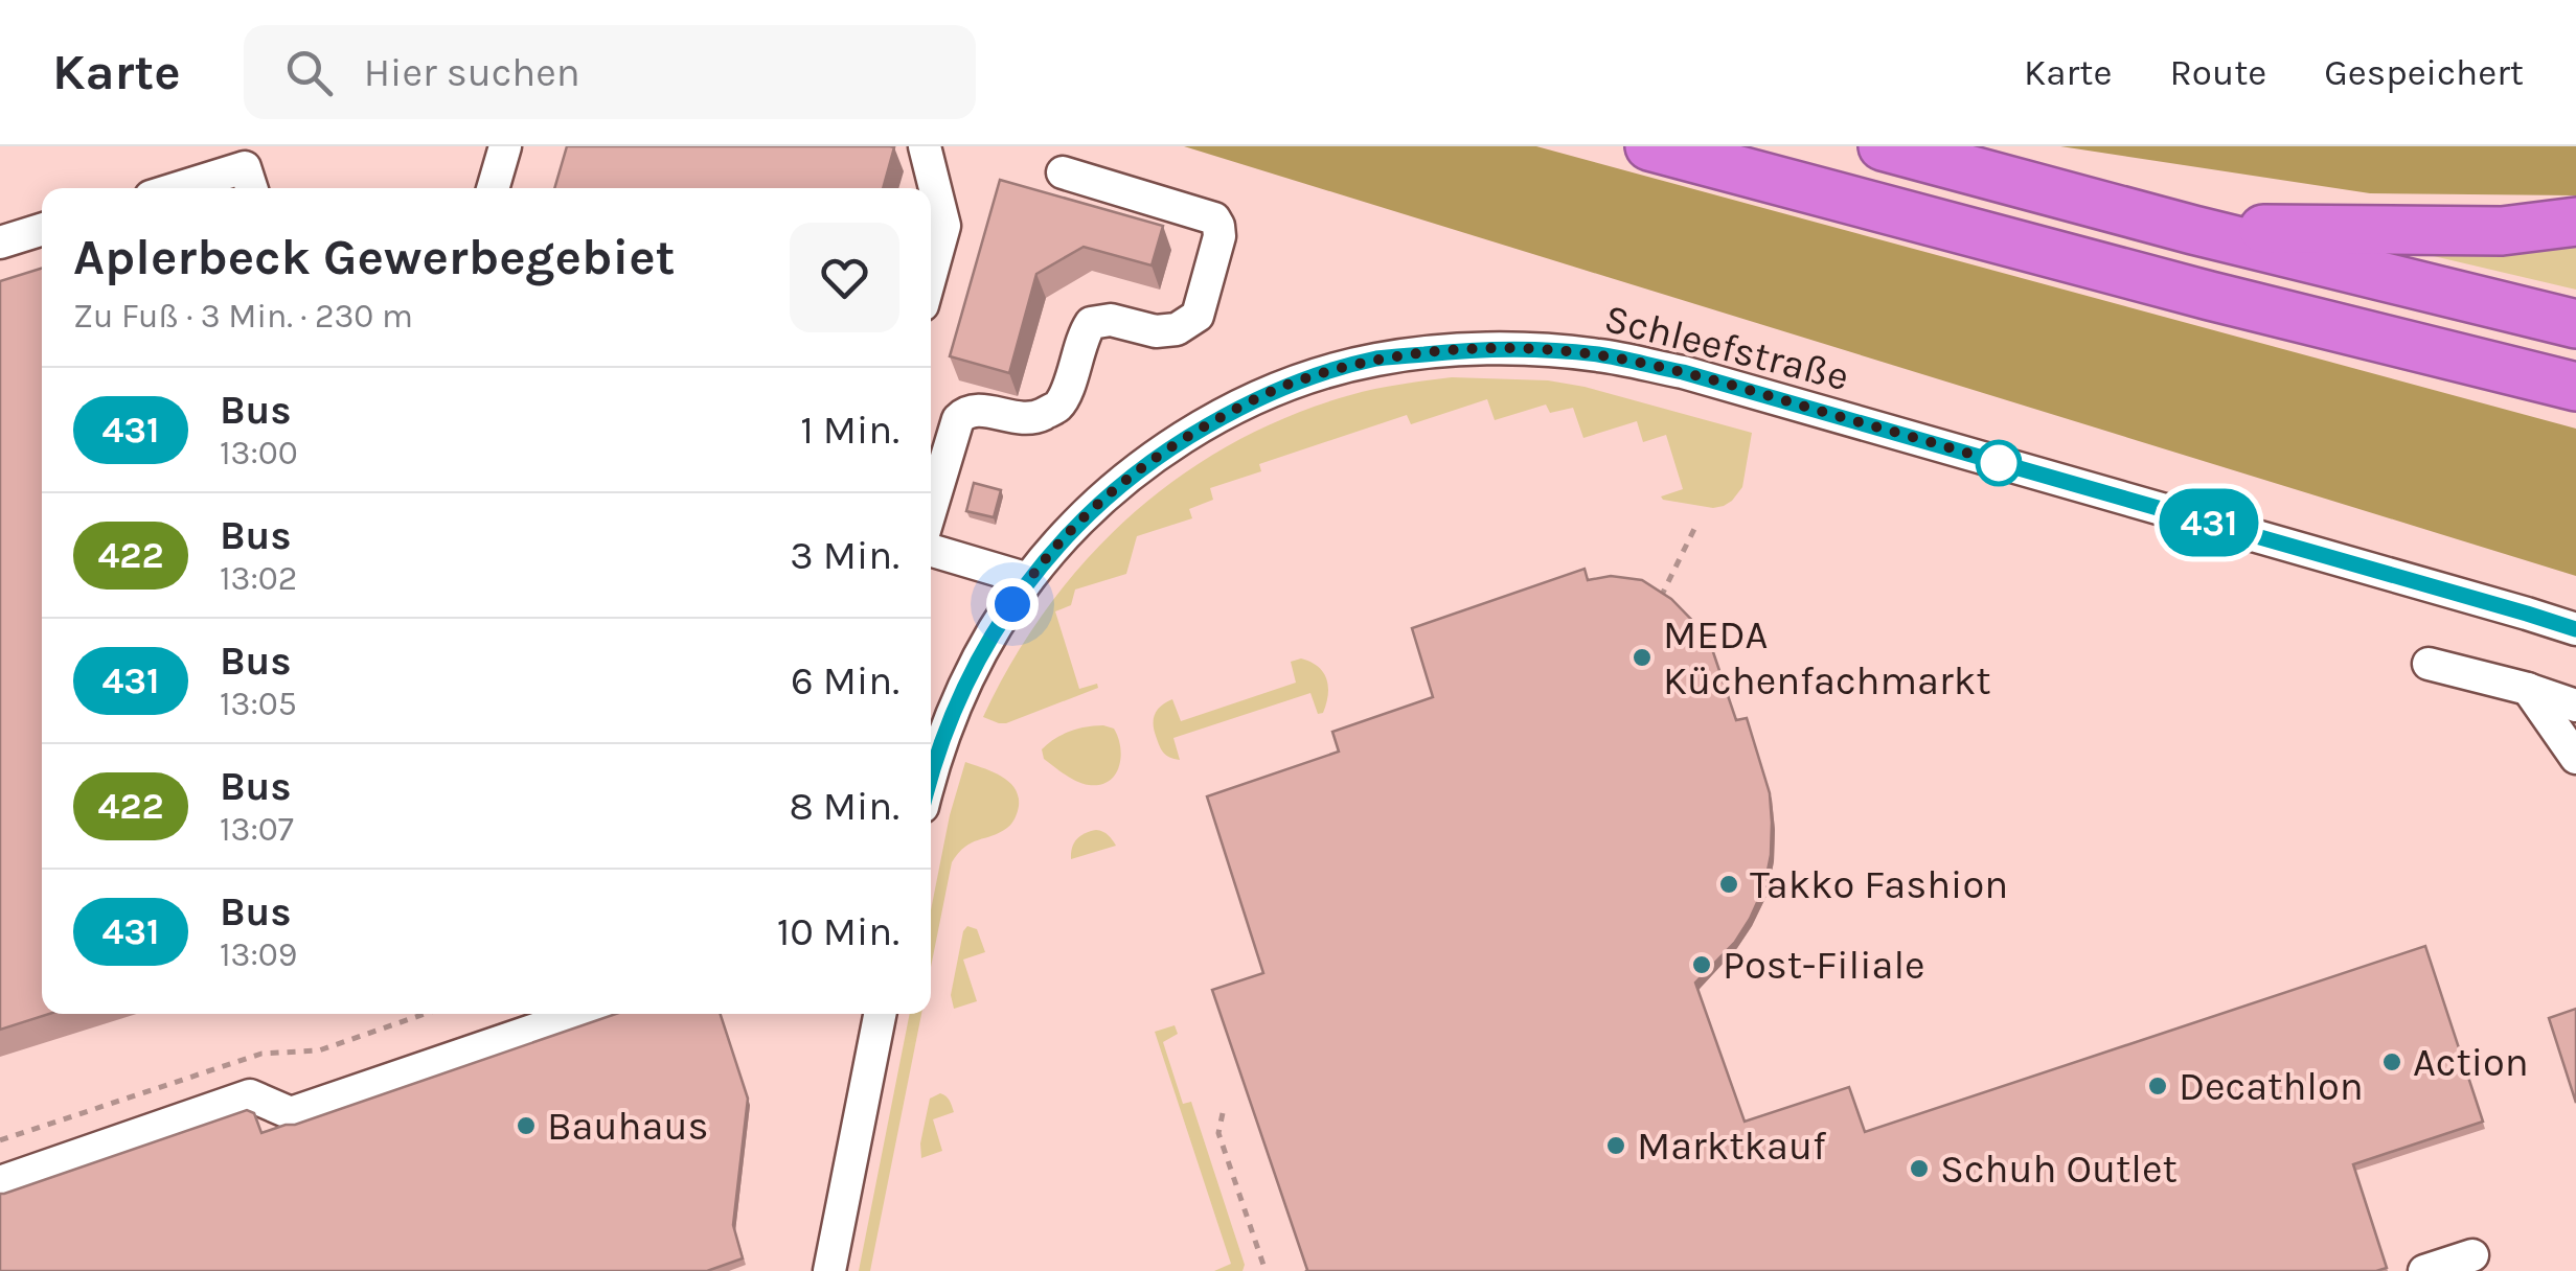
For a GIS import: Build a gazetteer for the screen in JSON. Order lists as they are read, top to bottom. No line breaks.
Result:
{"streets":{"street":["Schleefstraße"]},"places":["MEDA Küchenfachmarkt","Takko Fashion","Post-Filiale","Action","Decathlon","Bauhaus","Marktkauf","Schuh Outlet"],"lines":["bus line 431"],"page":{"header":"Karte","search":"Hier suchen","nav":["Karte","Route","Gespeichert"],"on_map":"431","heading":["Aplerbeck Gewerbegebiet","Zu Fuß · 3 Min. · 230 m"],"list":[{"mark":"431","name":"Bus","note":"13:00","value":"1 Min."},{"mark":"422","name":"Bus","note":"13:02","value":"3 Min."},{"mark":"431","name":"Bus","note":"13:05","value":"6 Min."},{"mark":"422","name":"Bus","note":"13:07","value":"8 Min."},{"mark":"431","name":"Bus","note":"13:09","value":"10 Min."}]}}
